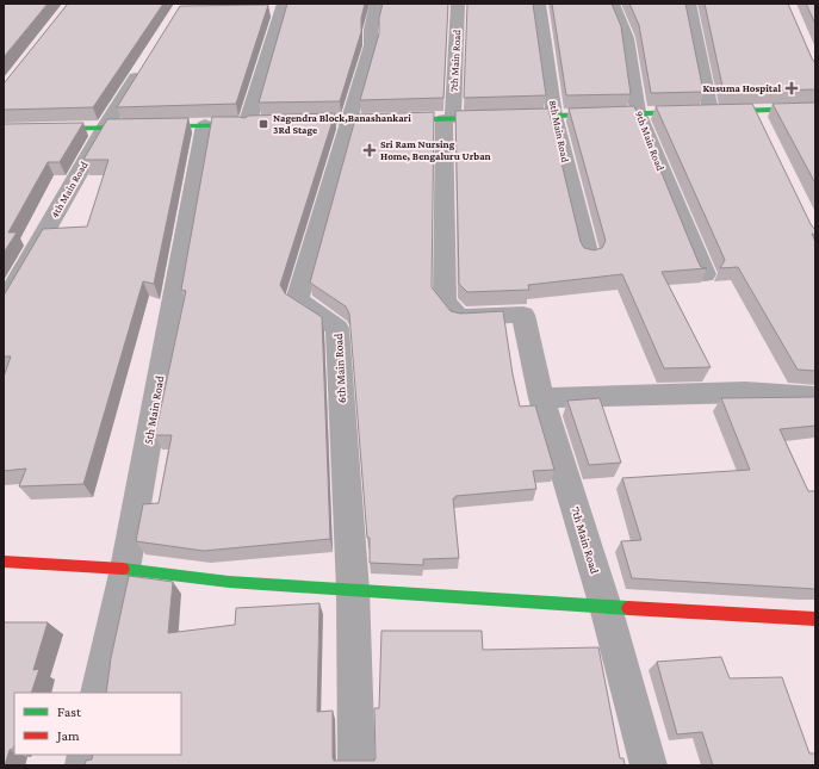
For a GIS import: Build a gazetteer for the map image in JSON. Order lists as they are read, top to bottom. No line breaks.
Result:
{"streets":{"street":["7th Main Road","8th Main Road","9th Main Road","4th Main Road","6th Main Road","5th Main Road"]},"places":{"health":["Kusuma Hospital","Sri Ram Nursing Home, Bengaluru Urban"],"transit":["Nagendra Block,Banashankari 3Rd Stage"]},"legend":["Fast","Jam"]}
